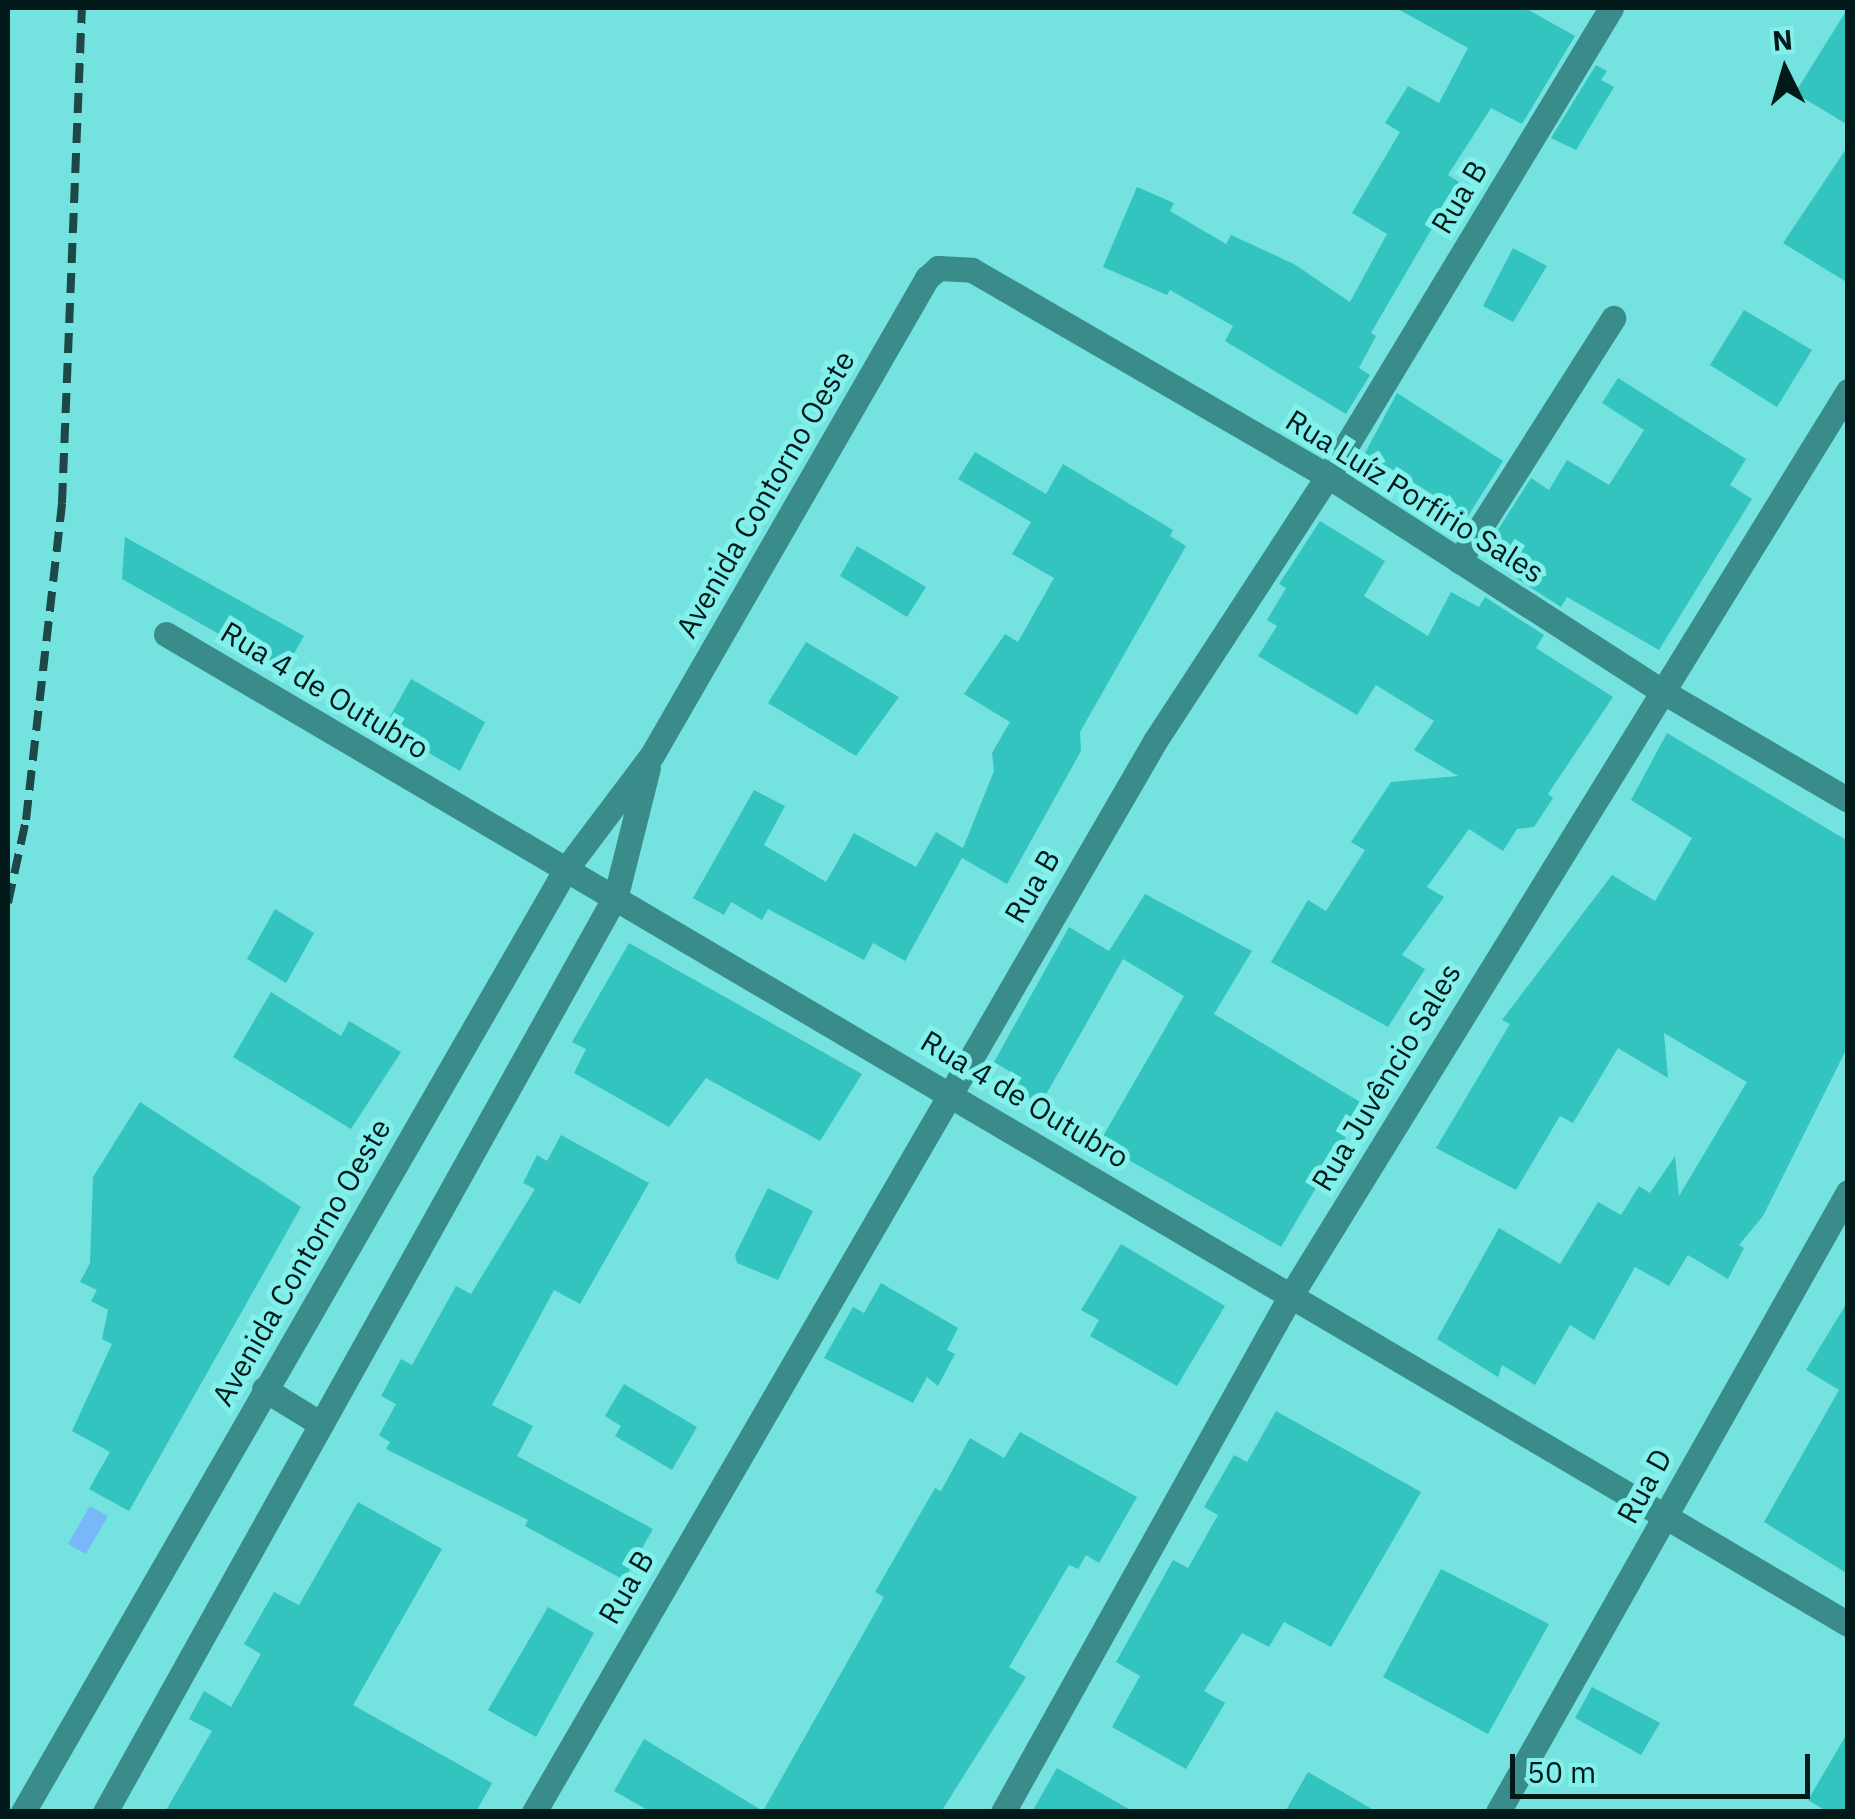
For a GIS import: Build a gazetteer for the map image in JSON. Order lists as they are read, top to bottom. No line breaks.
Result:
{"streets":{"street":["Rua B","Avenida Contorno Oeste","Rua Luíz Porfírio Sales","Rua 4 de Outubro","Rua Juvêncio Sales","Rua D"]},"crossings":[["Rua B","Rua Luíz Porfírio Sales"],["Rua B","Rua 4 de Outubro"],["Avenida Contorno Oeste","Rua Luíz Porfírio Sales"],["Avenida Contorno Oeste","Rua 4 de Outubro"],["Rua Luíz Porfírio Sales","Rua Juvêncio Sales"],["Rua 4 de Outubro","Rua Juvêncio Sales"],["Rua 4 de Outubro","Rua D"]],"scale_bar":"50 m","north":"top"}
